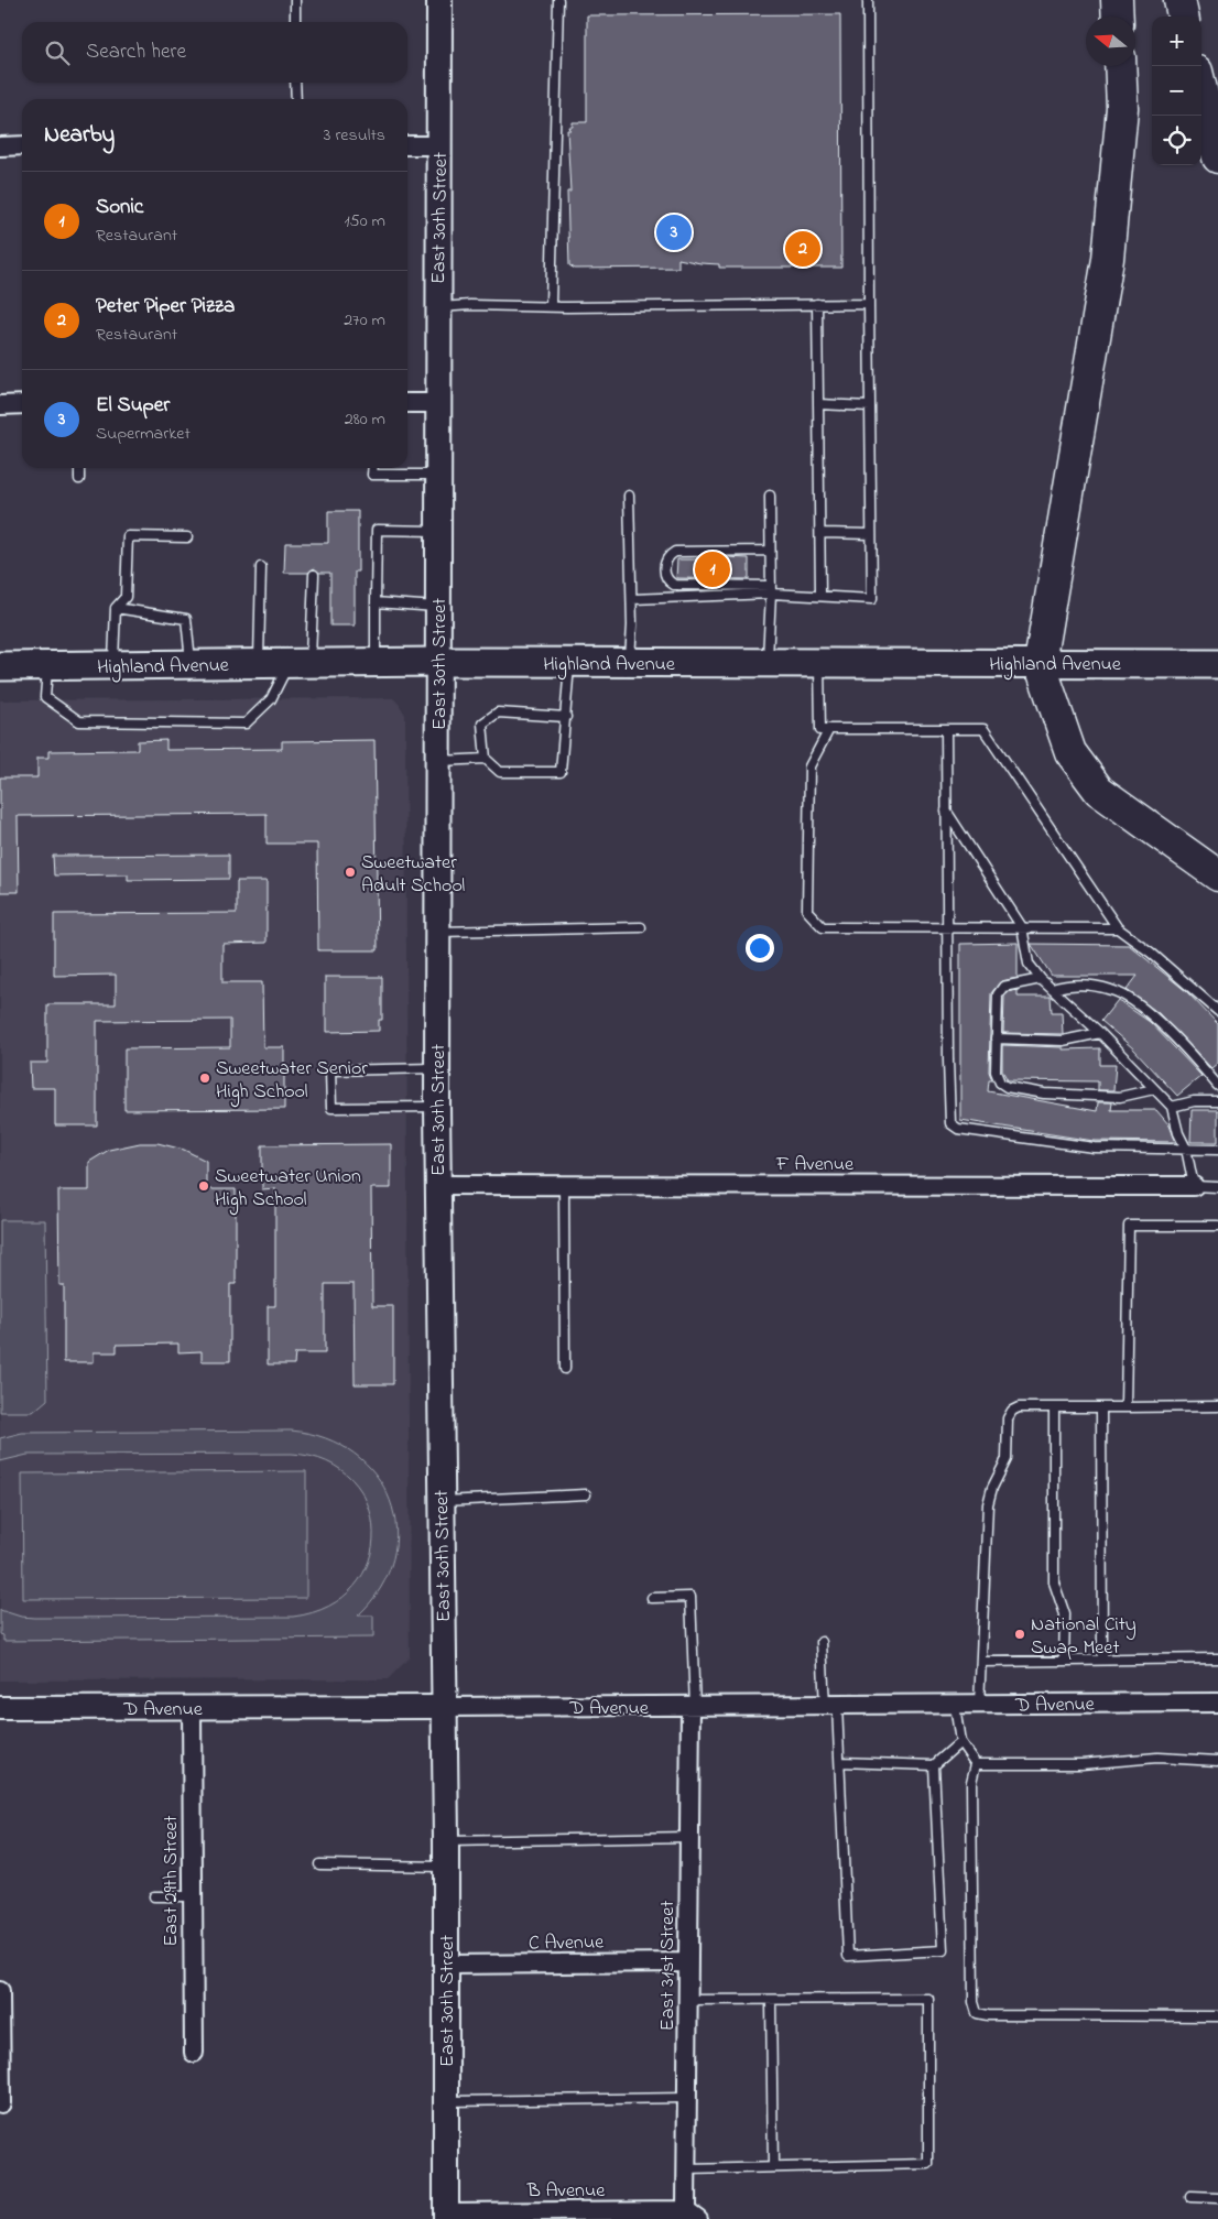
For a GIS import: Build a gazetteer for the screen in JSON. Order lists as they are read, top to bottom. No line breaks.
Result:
{"streets":{"main road":["East 30th Street","Highland Avenue"],"street":["F Avenue","D Avenue","East 29th Street","C Avenue","East 31st Street","B Avenue"]},"crossings":[["East 30th Street","Highland Avenue"],["East 30th Street","F Avenue"],["East 30th Street","D Avenue"],["East 30th Street","C Avenue"],["East 30th Street","B Avenue"],["D Avenue","East 29th Street"],["D Avenue","East 31st Street"],["C Avenue","East 31st Street"],["East 31st Street","B Avenue"]],"places":["Sweetwater Adult School","Sweetwater Senior High School","Sweetwater Union High School","National City Swap Meet"],"north":"left","page":{"map_buttons":["+","−"],"search":"Search here","heading":["Nearby","3 results"],"list":[{"mark":"1","name":"Sonic","note":"Restaurant","value":"150 m"},{"mark":"2","name":"Peter Piper Pizza","note":"Restaurant","value":"270 m"},{"mark":"3","name":"El Super","note":"Supermarket","value":"280 m"}],"pins":["3","2","1"]}}
